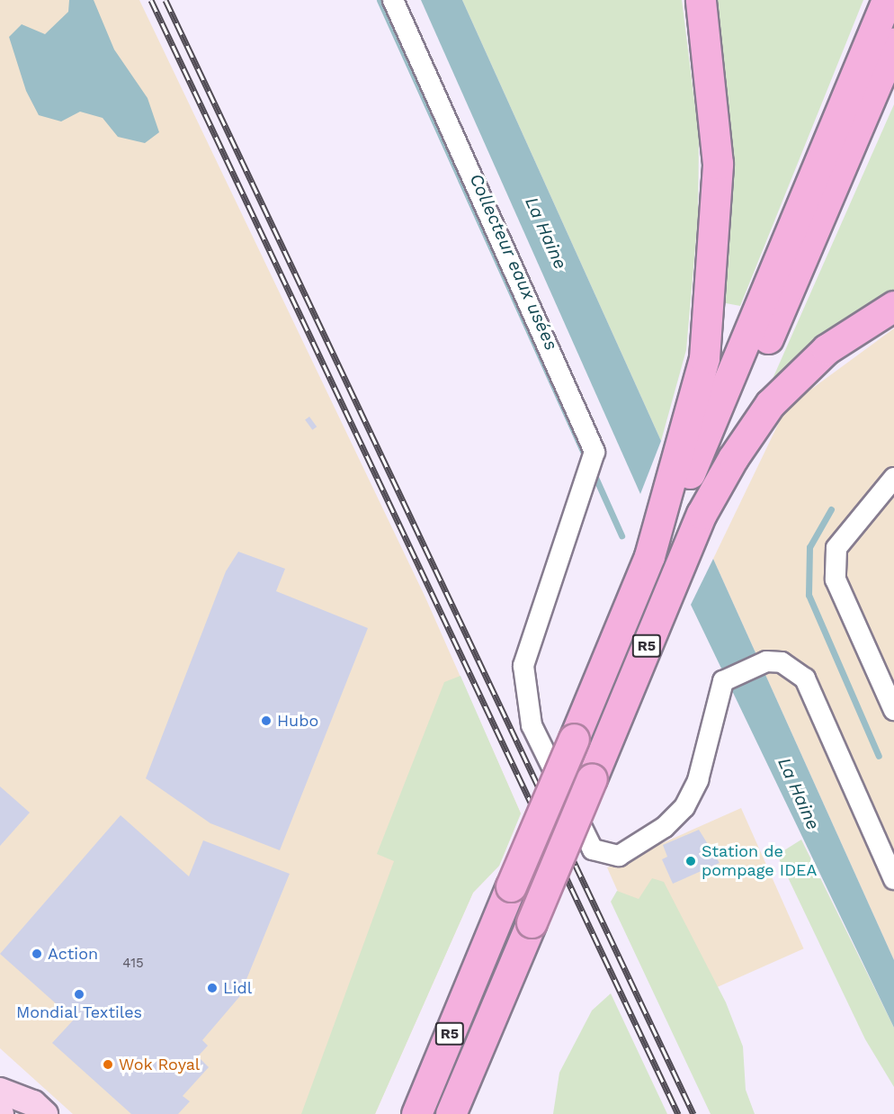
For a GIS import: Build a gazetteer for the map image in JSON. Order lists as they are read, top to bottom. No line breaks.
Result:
{"streets":{"highway":["R5"]},"water":["La Haine","Collecteur eaux usées"],"places":["Hubo","Station de pompage IDEA","Action","Lidl","Mondial Textiles","Wok Royal"],"house_numbers":["415"]}
